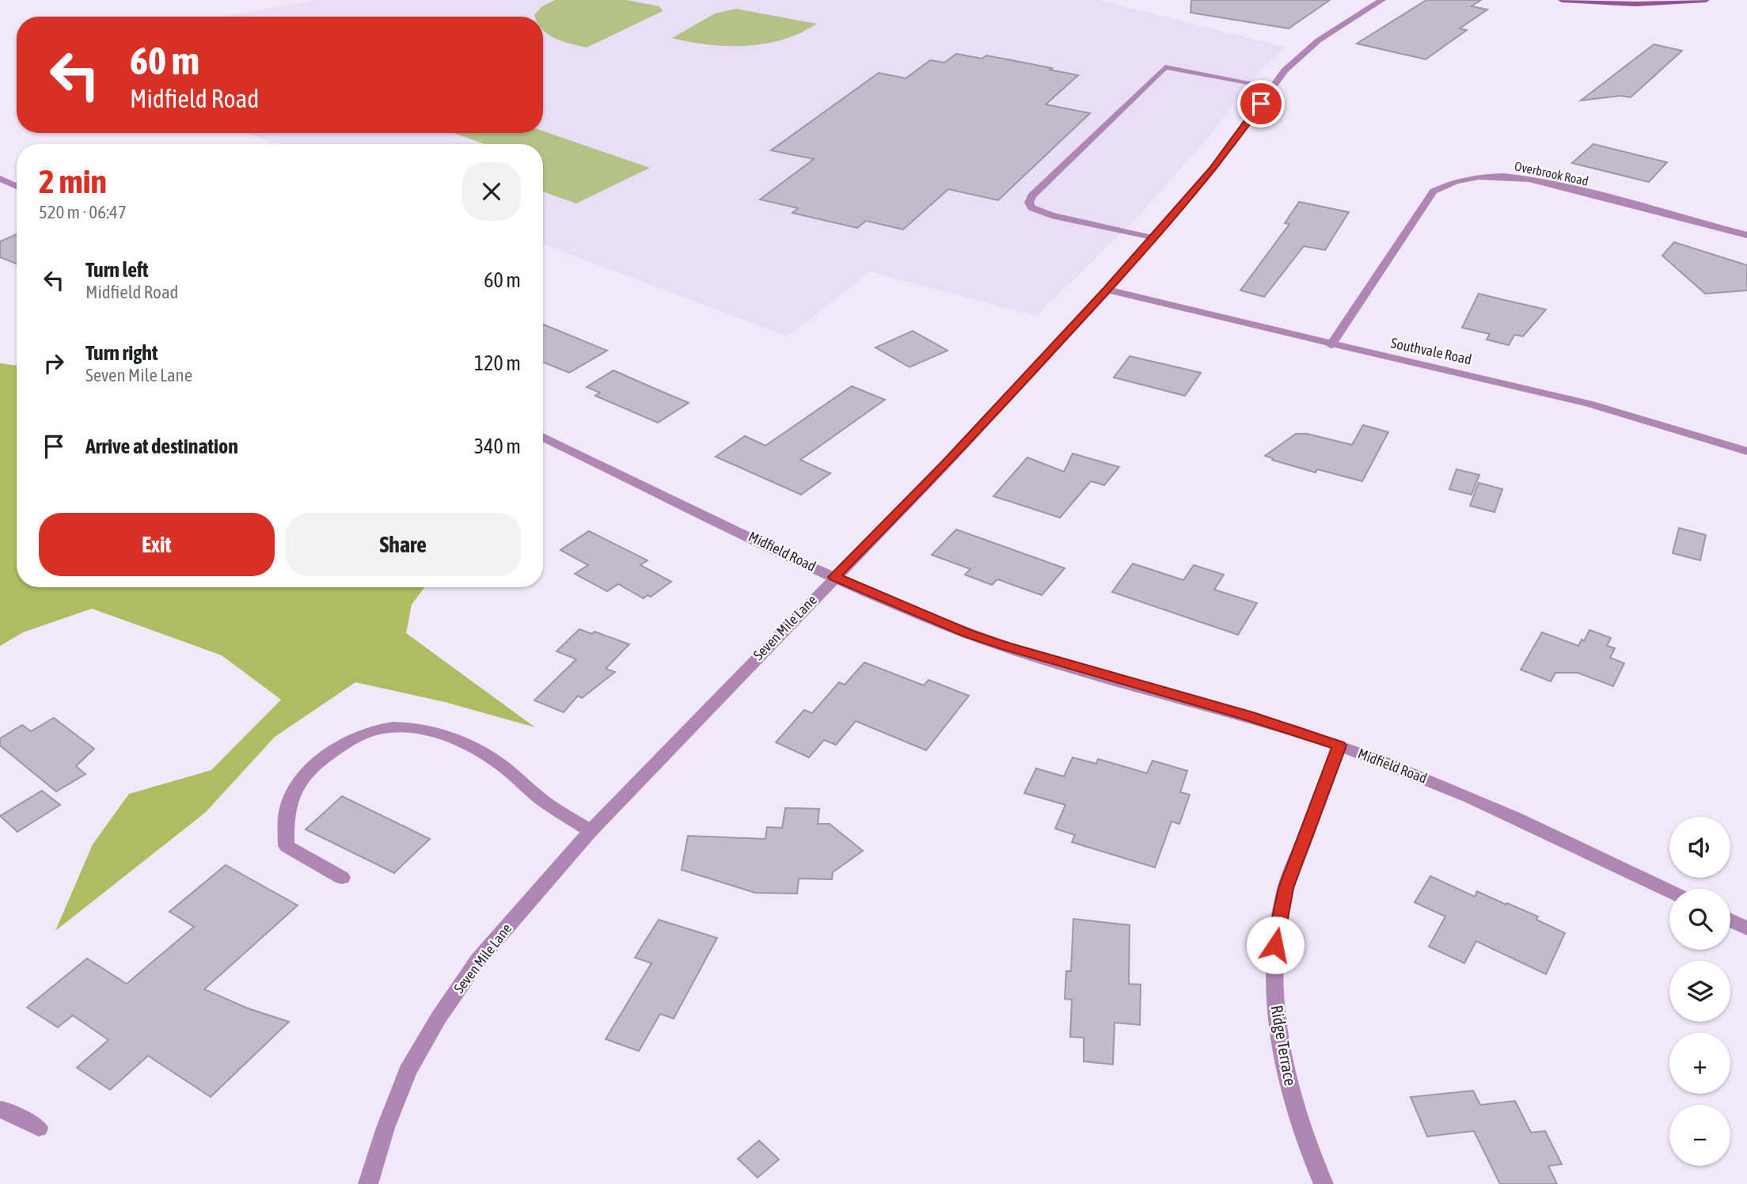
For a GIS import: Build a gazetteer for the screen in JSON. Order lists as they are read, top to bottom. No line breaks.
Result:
{"streets":{"street":["Overbrook Road","Southvale Road","Midfield Road","Seven Mile Lane","Ridge Terrace"]},"crossings":[["Overbrook Road","Southvale Road"],["Southvale Road","Seven Mile Lane"],["Midfield Road","Seven Mile Lane"],["Midfield Road","Ridge Terrace"]],"page":{"turn":["60 m","Midfield Road"],"heading":["2 min","520 m · 06:47"],"list":[{"name":"Turn left","note":"Midfield Road","value":"60 m"},{"name":"Turn right","note":"Seven Mile Lane","value":"120 m"},{"name":"Arrive at destination","value":"340 m"}],"buttons":["Exit","Share"],"map_buttons":["+","−"]}}
